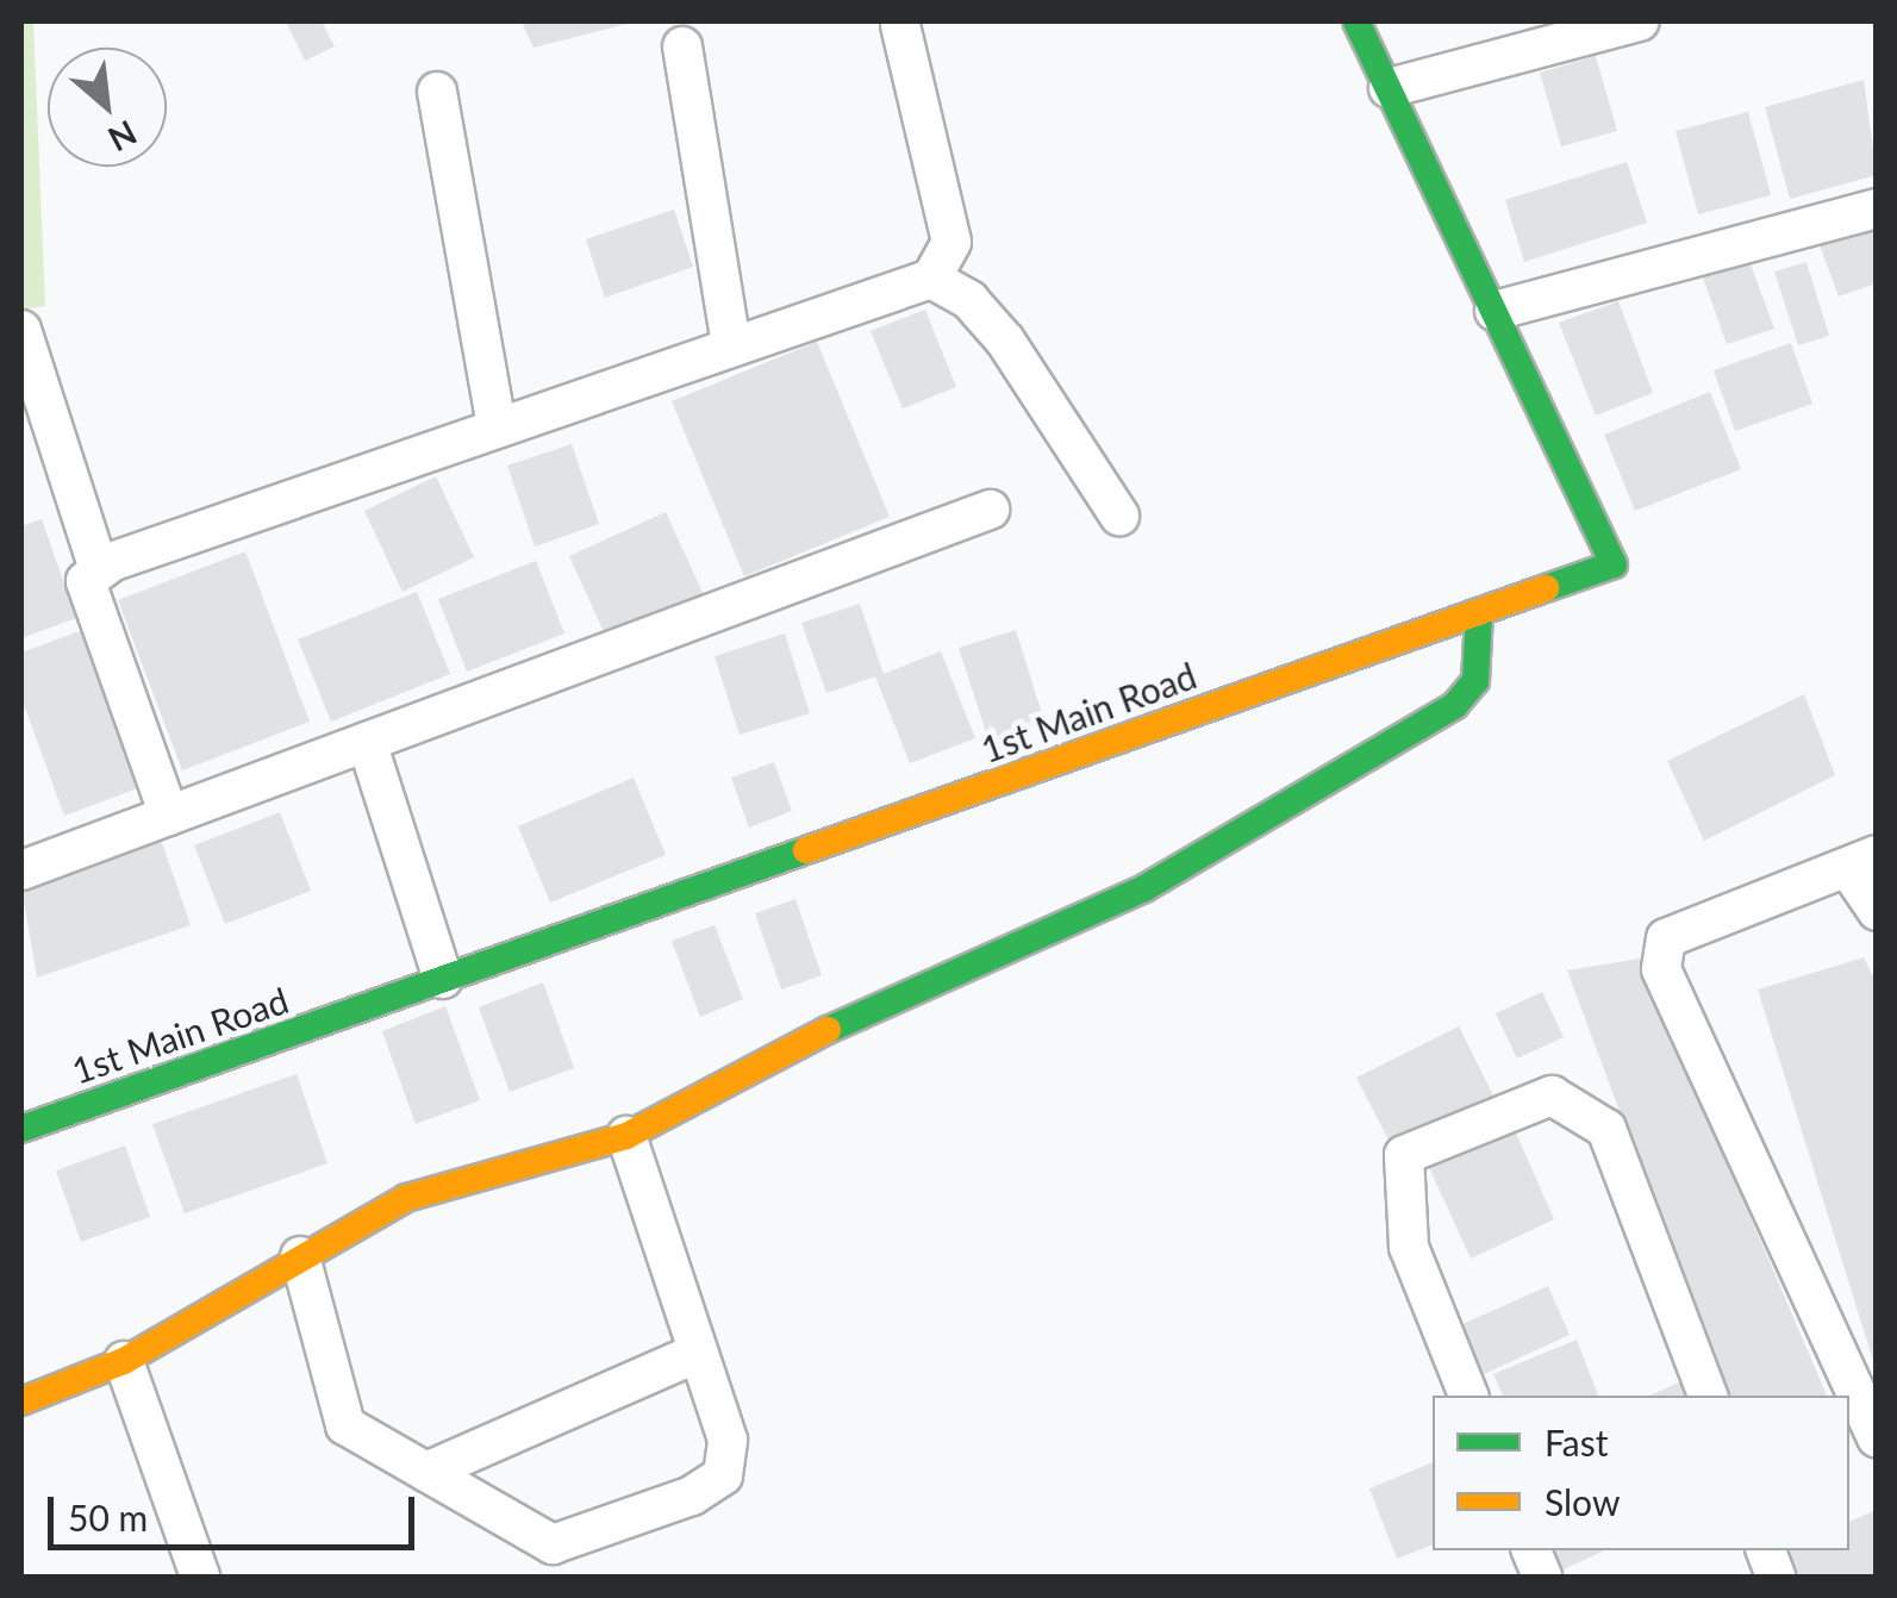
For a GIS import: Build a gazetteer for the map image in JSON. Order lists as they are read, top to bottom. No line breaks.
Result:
{"streets":{"street":["1st Main Road"]},"legend":["Fast","Slow"],"scale_bar":"50 m","north":"bottom right"}
